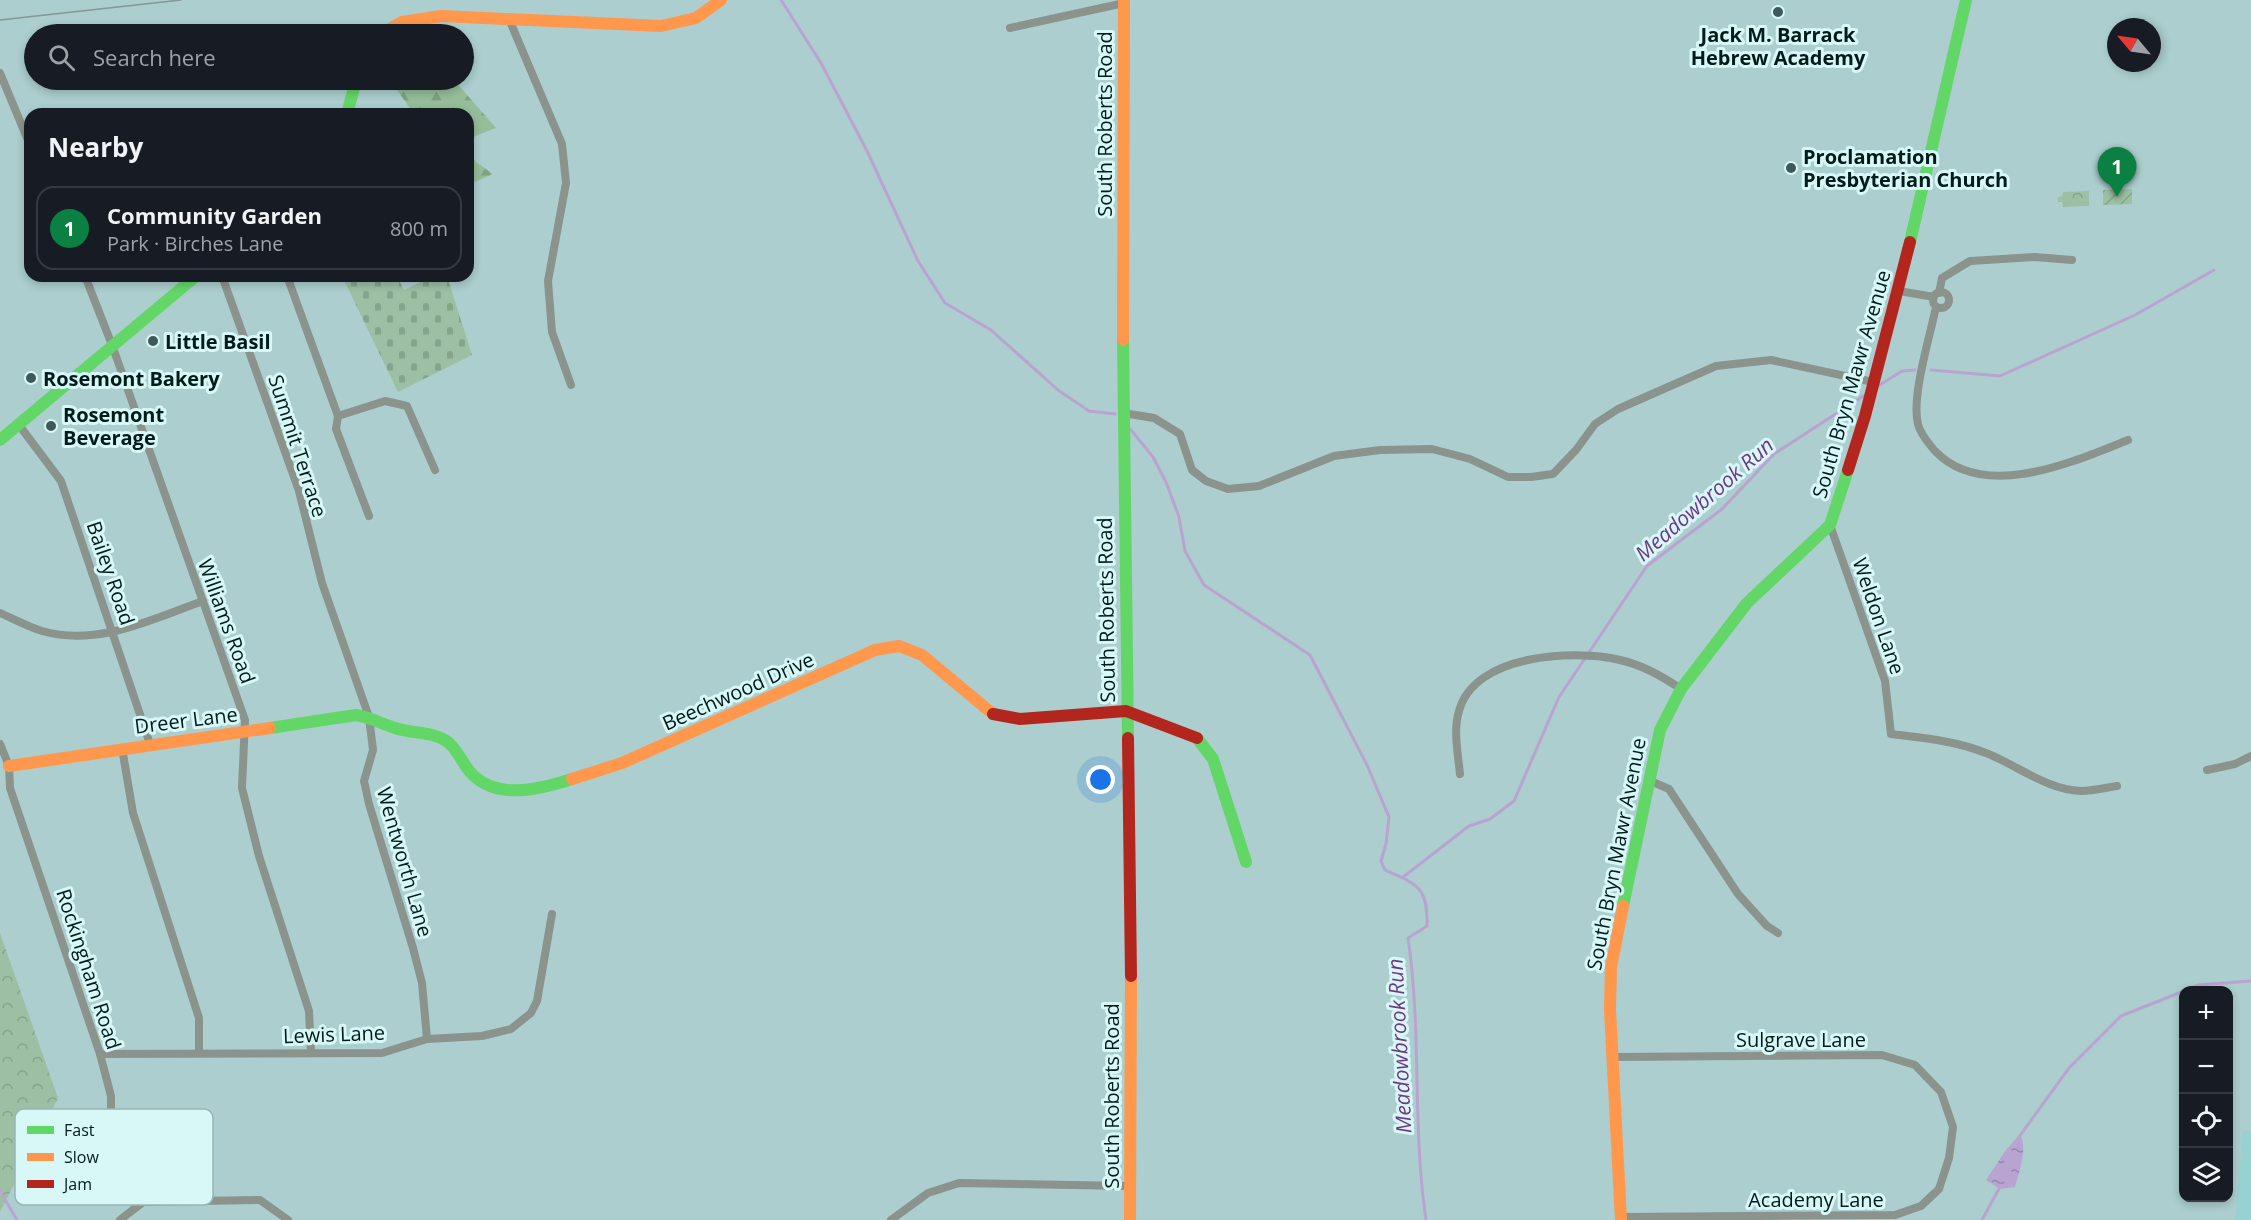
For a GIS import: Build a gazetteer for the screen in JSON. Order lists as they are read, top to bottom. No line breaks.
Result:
{"streets":{"street":["South Roberts Road","South Bryn Mawr Avenue","Summit Terrace","Bailey Road","Weldon Lane","Williams Road","Beechwood Drive","Dreer Lane","Wentworth Lane","Rockingham Road","Lewis Lane","Sulgrave Lane","Academy Lane"]},"crossings":[["South Roberts Road","Beechwood Drive"],["South Bryn Mawr Avenue","Weldon Lane"],["South Bryn Mawr Avenue","Sulgrave Lane"],["South Bryn Mawr Avenue","Academy Lane"],["Summit Terrace","Wentworth Lane"],["Bailey Road","Dreer Lane"],["Williams Road","Dreer Lane"],["Williams Road","Lewis Lane"],["Beechwood Drive","Dreer Lane"],["Beechwood Drive","Wentworth Lane"],["Dreer Lane","Wentworth Lane"],["Dreer Lane","Rockingham Road"],["Wentworth Lane","Lewis Lane"],["Rockingham Road","Lewis Lane"],["Sulgrave Lane","Academy Lane"]],"water":["Meadowbrook Run"],"places":["Jack M. Barrack Hebrew Academy","Proclamation Presbyterian Church","Little Basil","Rosemont Bakery","Rosemont Beverage"],"legend":["Fast","Slow","Jam"],"north":"top left","page":{"search":"Search here","heading":"Nearby","pins":"1","list":[{"mark":"1","name":"Community Garden","note":"Park · Birches Lane","value":"800 m"}],"map_buttons":["+","−"]}}
